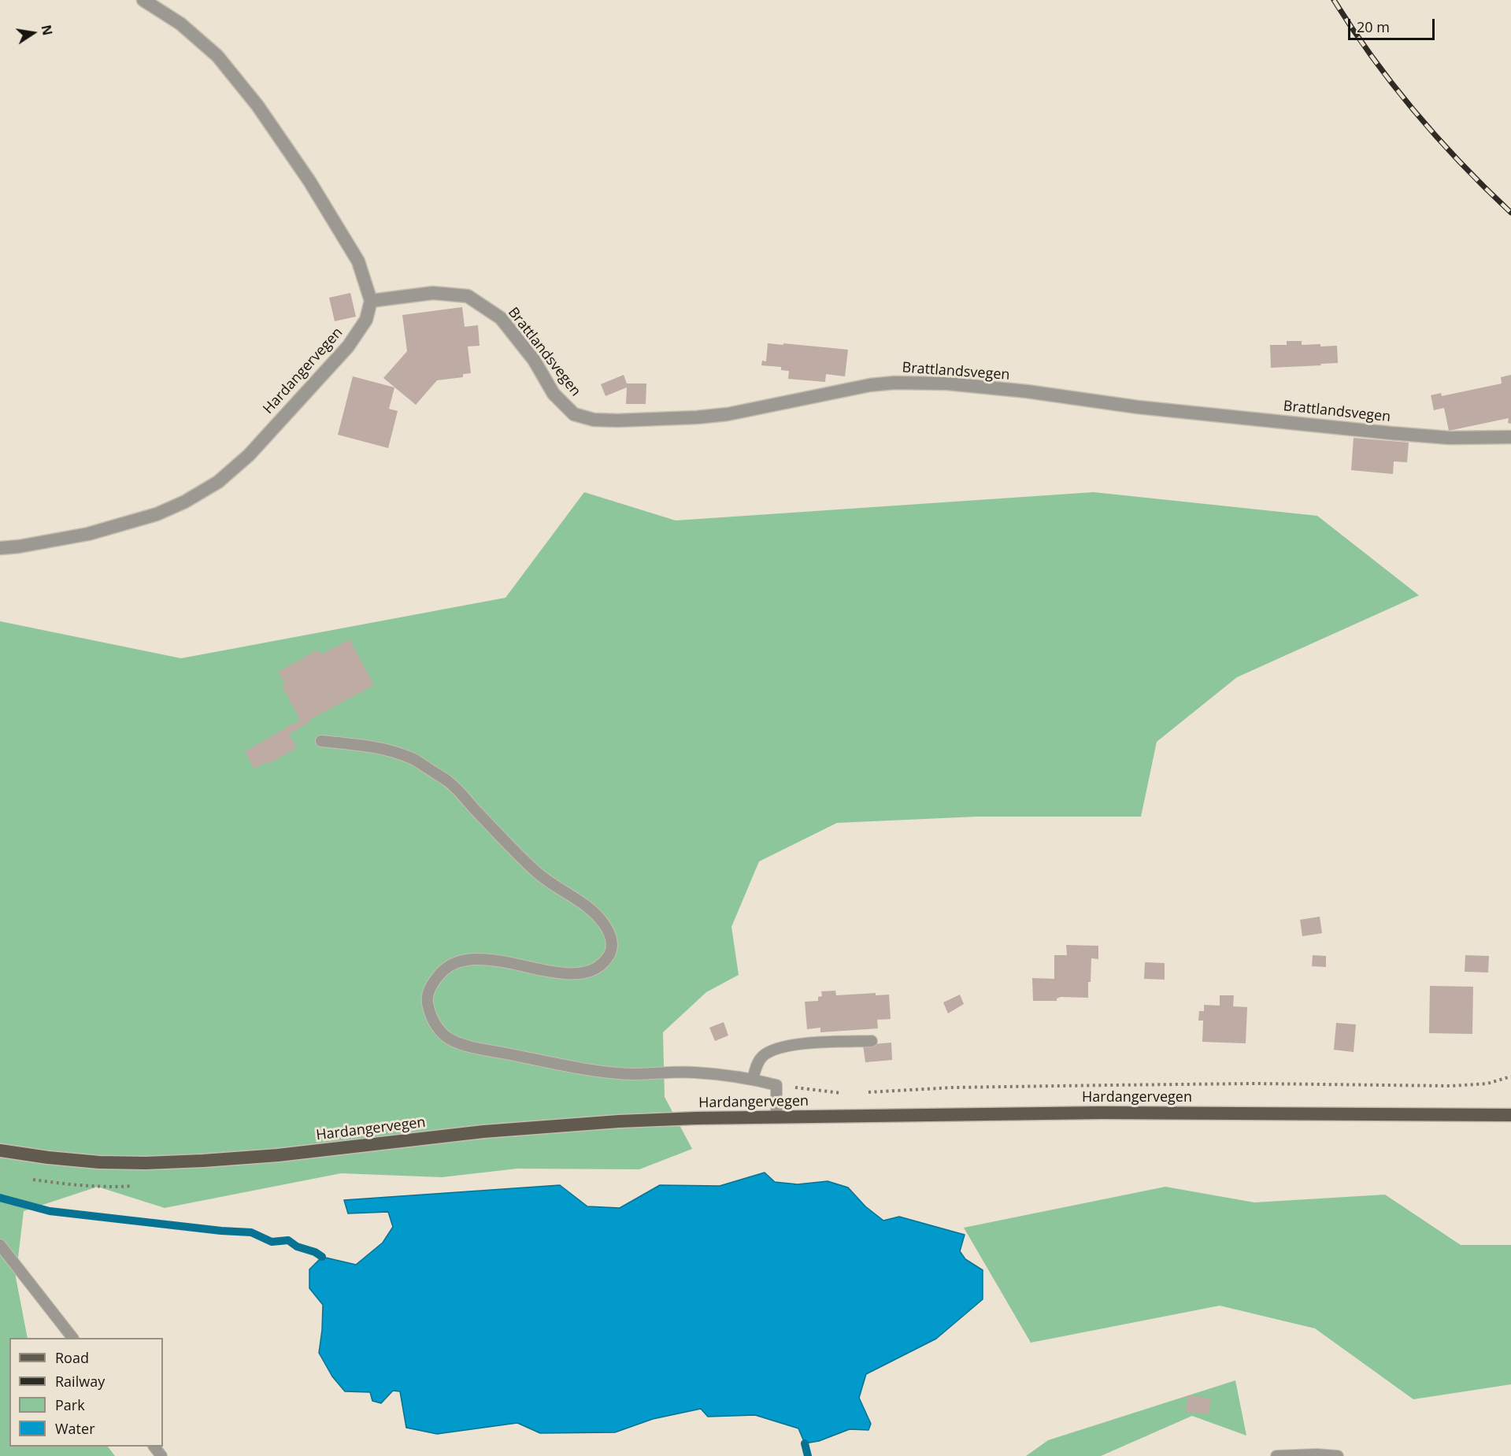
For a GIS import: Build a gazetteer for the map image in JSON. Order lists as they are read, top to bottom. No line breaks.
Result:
{"streets":{"main road":["Hardangervegen"],"street":["Brattlandsvegen"]},"crossings":[["Brattlandsvegen","Hardangervegen"]],"legend":["Road","Railway","Park","Water"],"scale_bar":"20 m","north":"right"}
